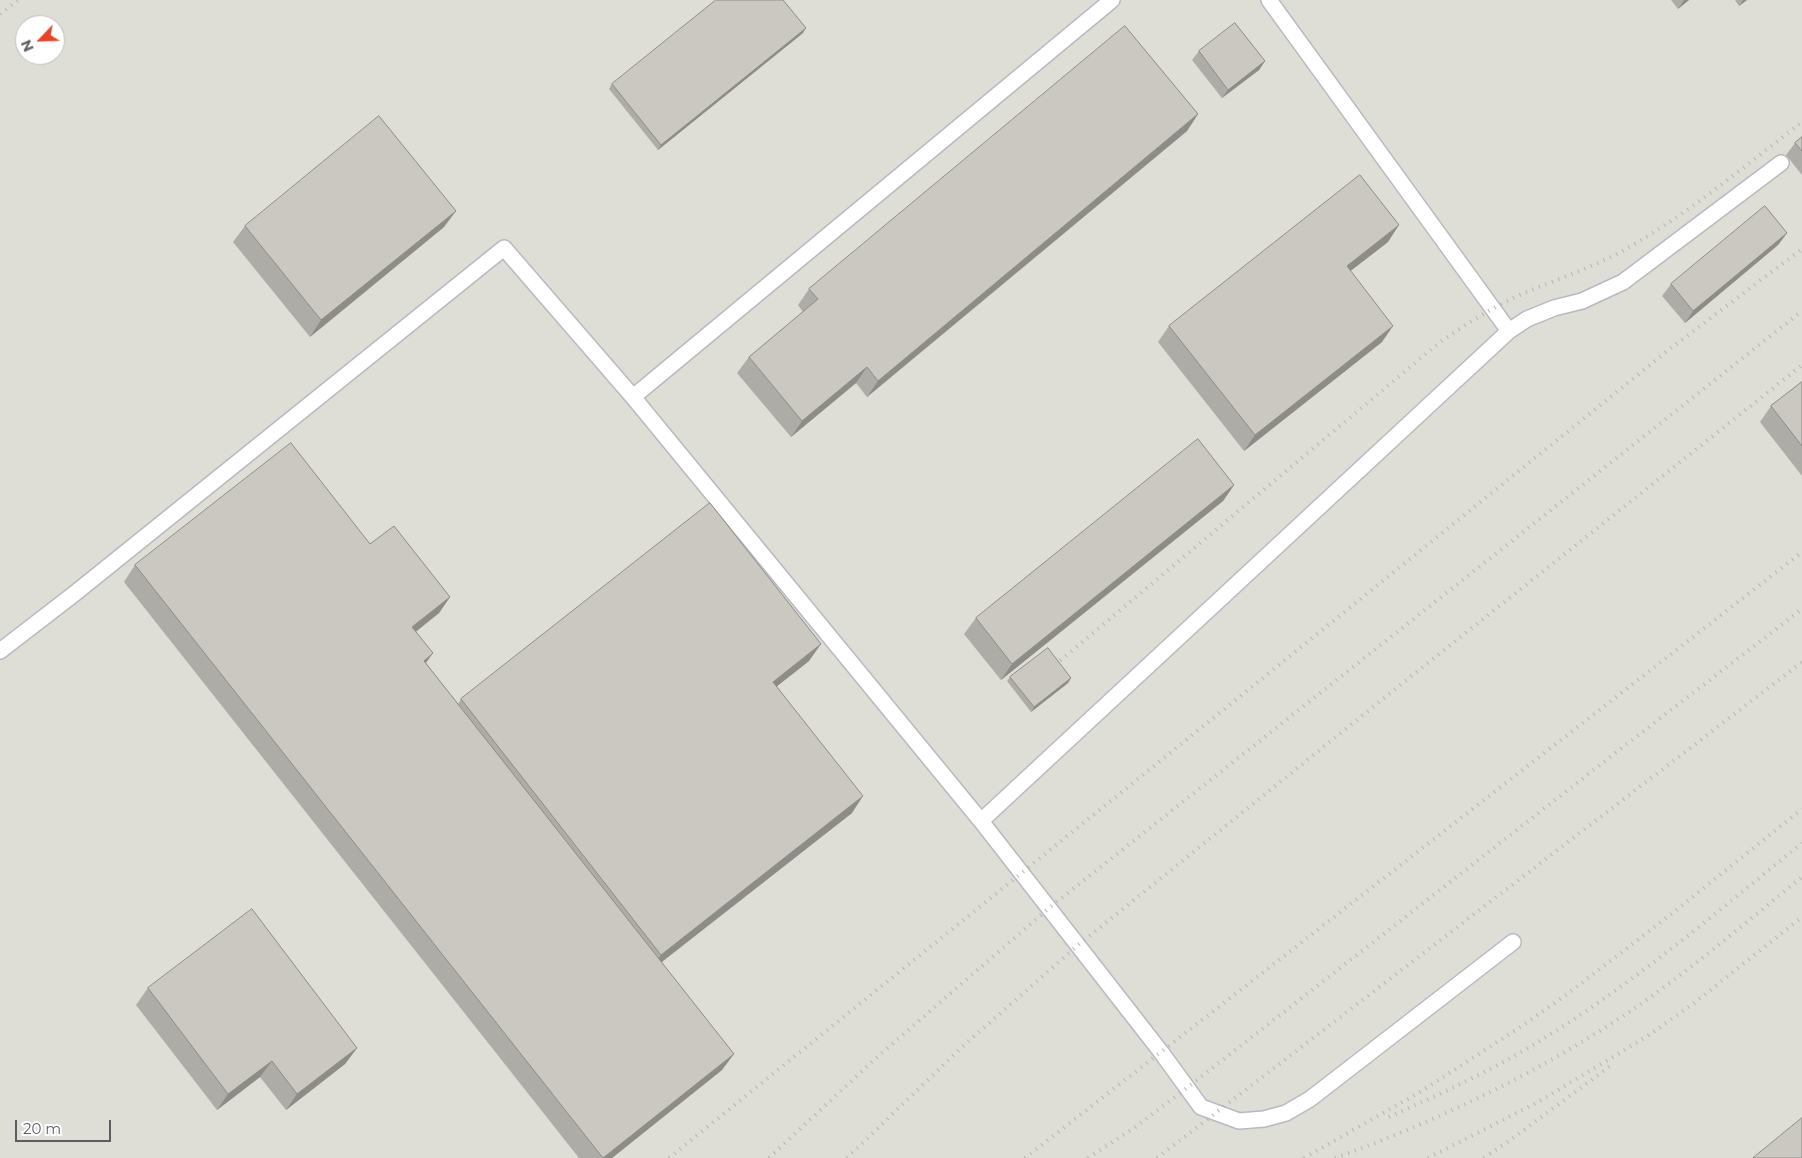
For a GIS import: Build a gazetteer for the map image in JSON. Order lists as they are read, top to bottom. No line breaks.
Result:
{"scale_bar":"20 m","north":"bottom left"}
